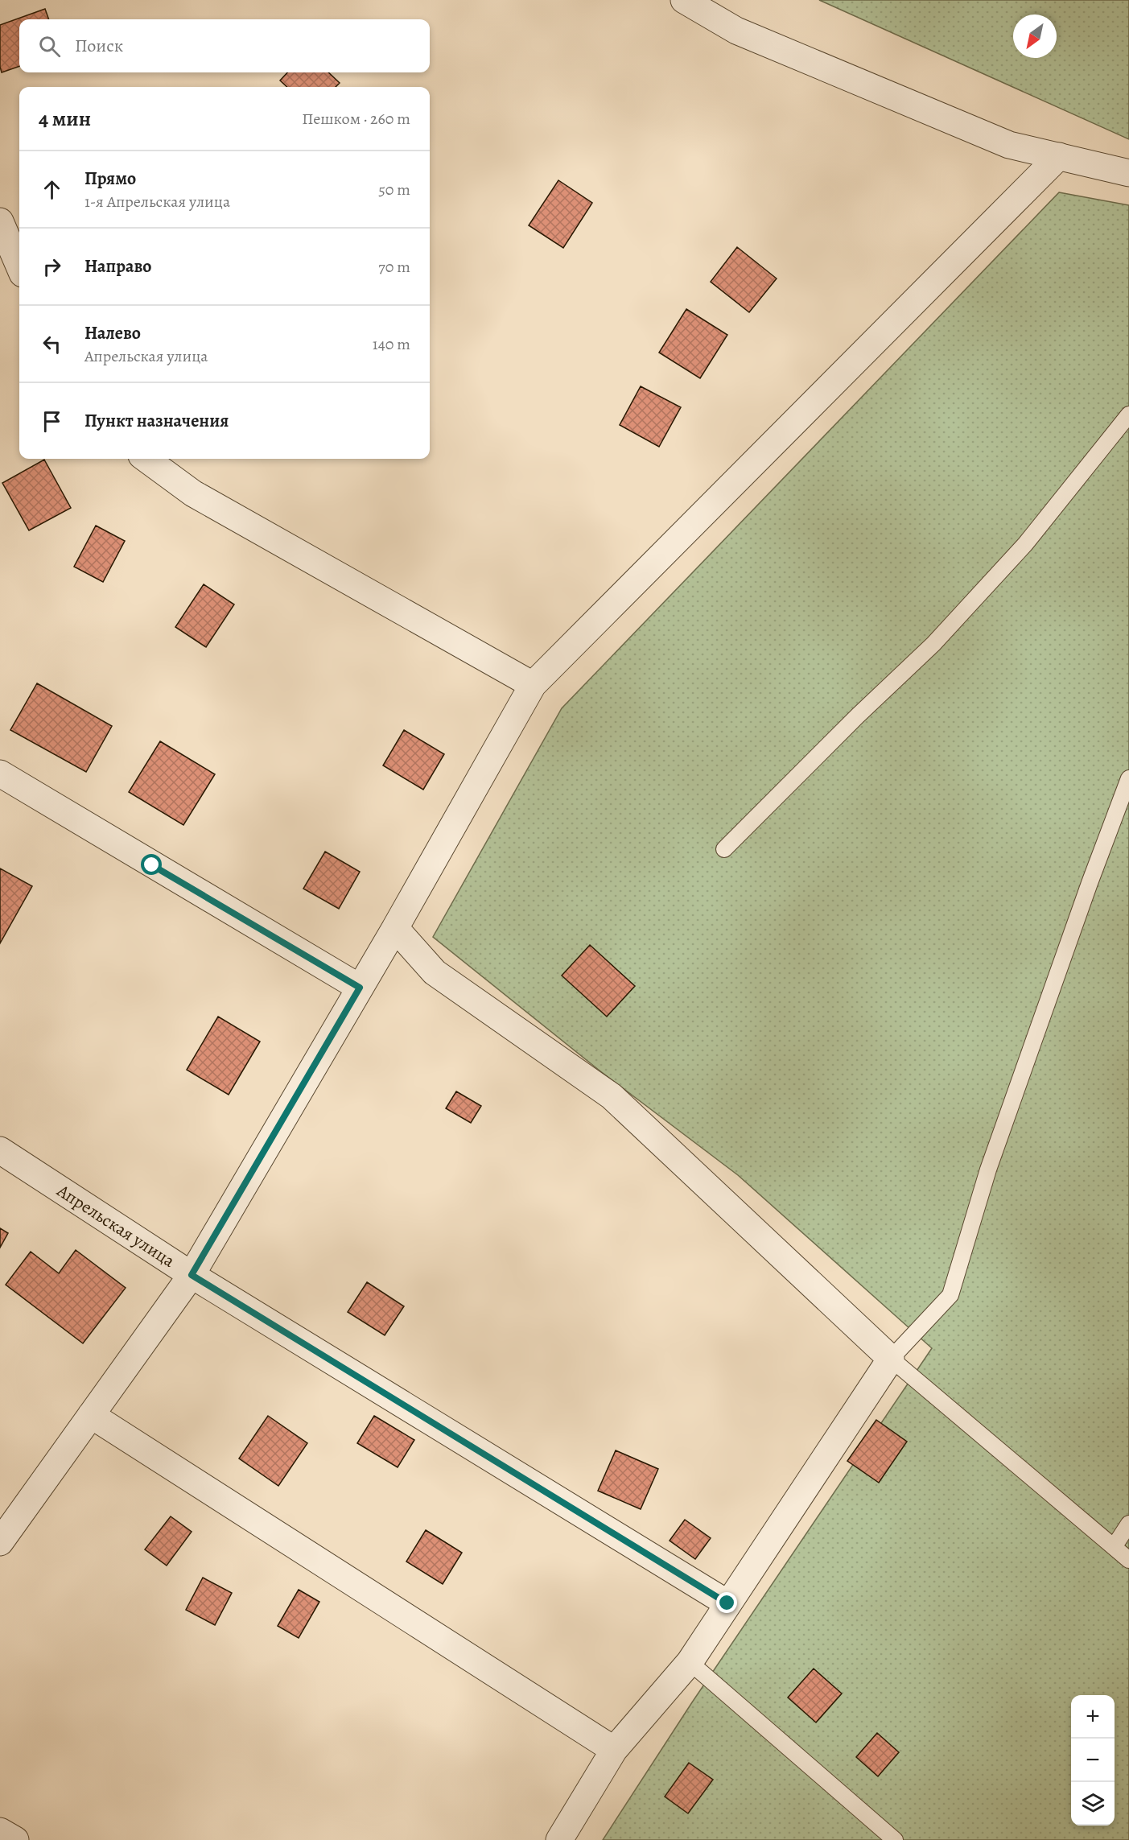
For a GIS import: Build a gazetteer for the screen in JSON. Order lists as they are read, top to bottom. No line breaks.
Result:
{"streets":{"street":["Апрельская улица"]},"north":"bottom left","page":{"search":"Поиск","heading":["4 мин","Пешком · 260 m"],"list":[["Прямо","1-я Апрельская улица","50 m"],["Направо","70 m"],["Налево","Апрельская улица","140 m"],"Пункт назначения"],"map_buttons":["+","−"]}}
